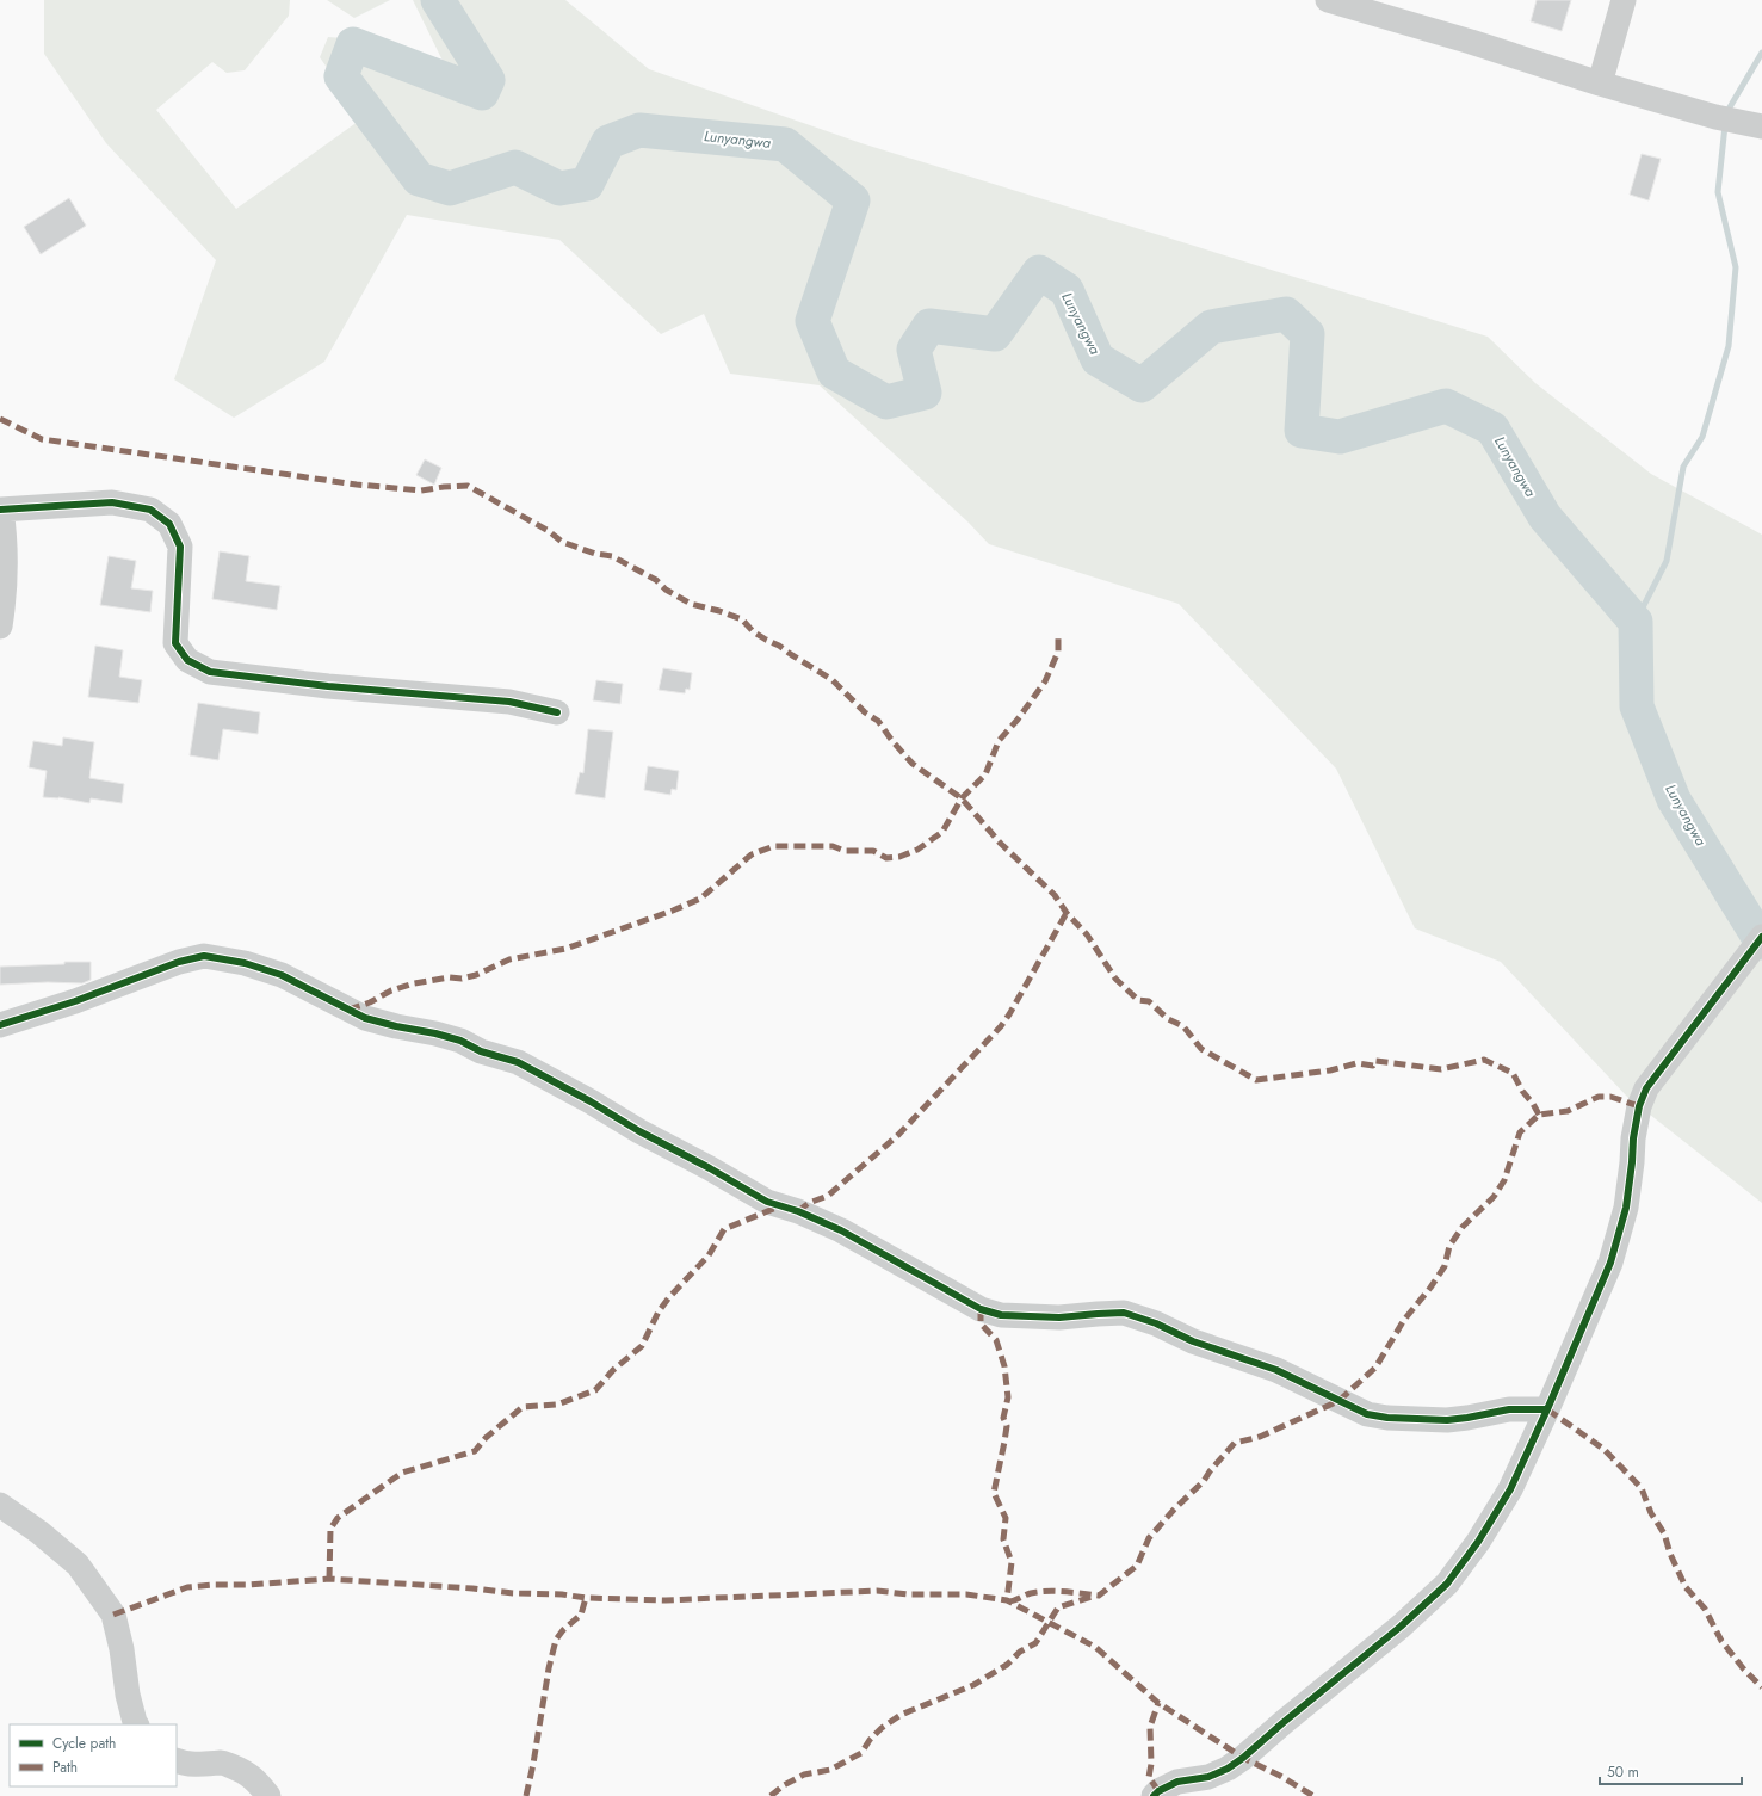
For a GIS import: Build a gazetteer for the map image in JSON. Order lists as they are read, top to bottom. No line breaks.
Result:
{"water":["Lunyangwa"],"legend":["Cycle path","Path"],"scale_bar":"50 m"}
